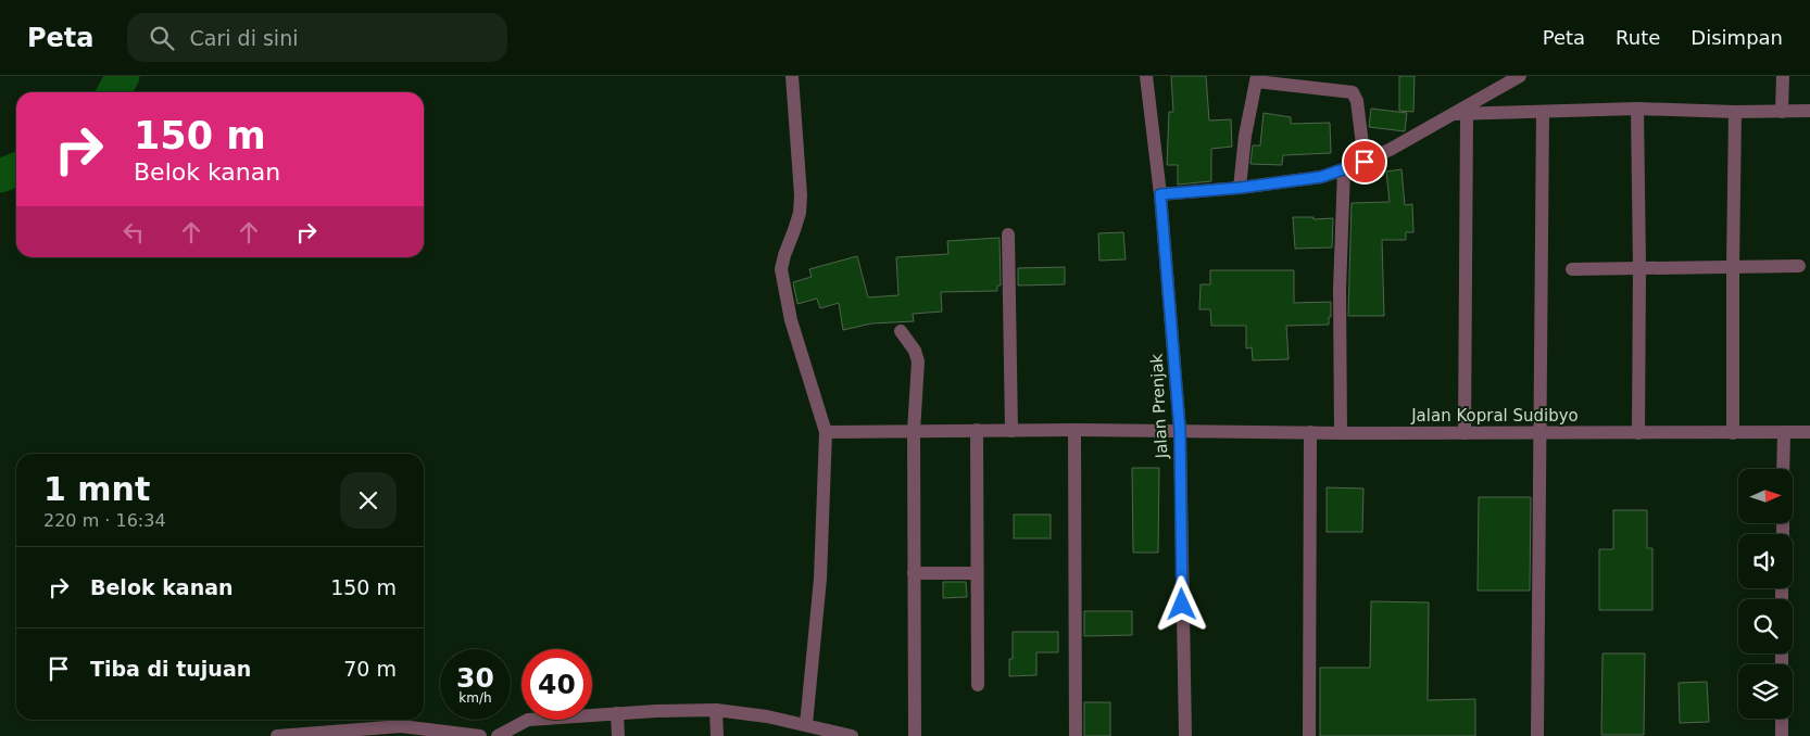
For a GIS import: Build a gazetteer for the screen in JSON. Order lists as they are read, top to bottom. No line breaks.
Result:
{"streets":{"street":["Jalan Prenjak","Jalan Kopral Sudibyo"]},"crossings":[["Jalan Prenjak","Jalan Kopral Sudibyo"]],"north":"right","page":{"header":"Peta","search":"Cari di sini","nav":["Peta","Rute","Disimpan"],"turn":["150 m","Belok kanan"],"heading":["1 mnt","220 m · 16:34"],"list":[{"name":"Belok kanan","value":"150 m"},{"name":"Tiba di tujuan","value":"70 m"}],"speed":"30 km/h","limit":"40"}}
